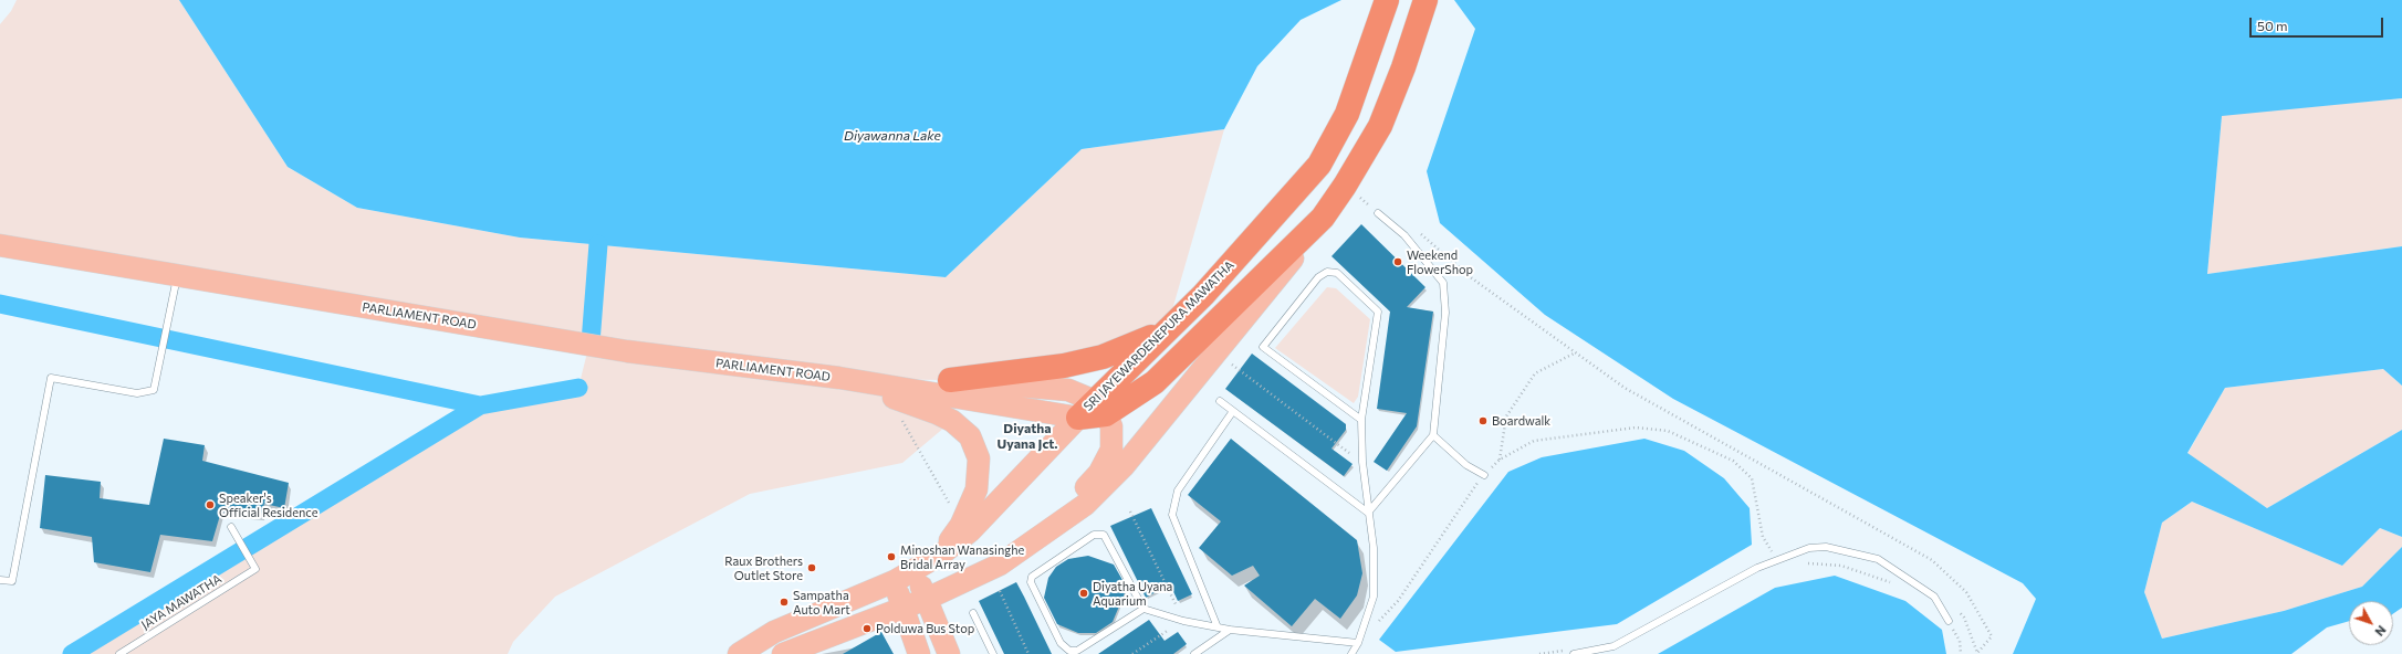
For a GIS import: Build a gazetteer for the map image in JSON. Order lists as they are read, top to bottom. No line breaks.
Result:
{"streets":{"highway":["SRI JAYEWARDENEPURA MAWATHA"],"main road":["PARLIAMENT ROAD"],"lane":["JAYA MAWATHA"]},"crossings":[["PARLIAMENT ROAD","SRI JAYEWARDENEPURA MAWATHA"]],"districts":["Diyatha Uyana Jct."],"water":["Diyawanna Lake"],"places":["Weekend FlowerShop","Boardwalk","Speaker's Official Residence","Minoshan Wanasinghe Bridal Array","Raux Brothers Outlet Store","Diyatha Uyana Aquarium","Sampatha Auto Mart","Polduwa Bus Stop"],"scale_bar":"50 m","north":"bottom right"}
